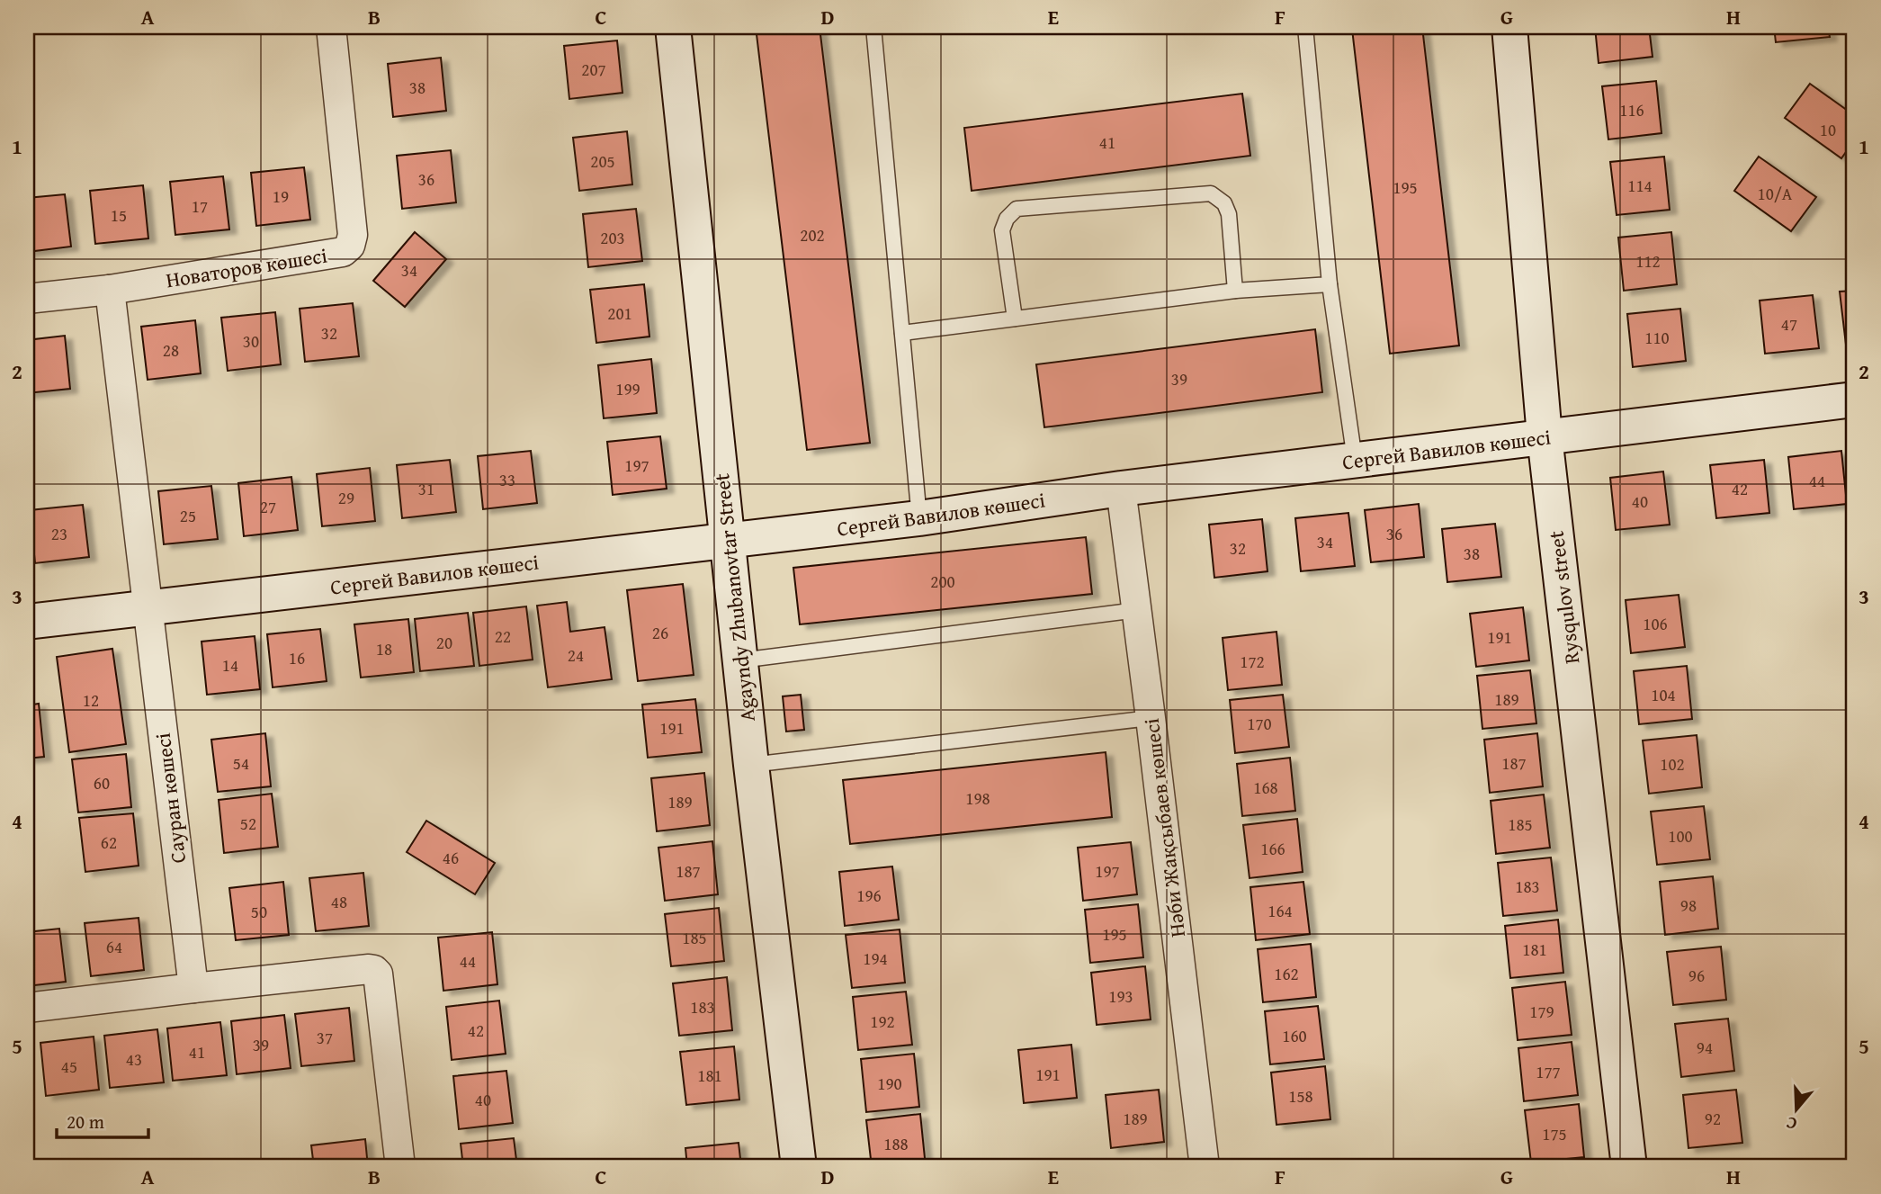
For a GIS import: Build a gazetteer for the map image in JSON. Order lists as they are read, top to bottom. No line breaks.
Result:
{"streets":{"street":["Новаторов көшесі","Сергей Вавилов көшесі","Agayndy Zhubanovtar Street","Rysqulov street","Сауран көшесі","Нәби Жақсыбаев көшесі"]},"crossings":[["Сергей Вавилов көшесі","Agayndy Zhubanovtar Street"],["Сергей Вавилов көшесі","Rysqulov street"],["Сергей Вавилов көшесі","Сауран көшесі"],["Сергей Вавилов көшесі","Нәби Жақсыбаев көшесі"]],"house_numbers":["207","38","116","10","41","205","36","114","195","10/А","19","17","15","202","203","112","34","201","47","32","110","30","28","39","199","197","33","44","31","42","29","40","27","25","23","36","34","32","38","200","106","26","22","191","20","18","24","16","172","14","104","189","12","170","191","54","187","102","60","168","198","189","52","185","100","62","166","46","187","197","183","196","48","98","164","50","195","185","64","181","194","44","162","96","193","183","179","192","42","160","37","39","94","41","43","45","177","191","181","190","158","40","189","92","175","188"],"scale_bar":"20 m","north":"bottom","grid":{"columns":["A","B","C","D","E","F","G","H"],"rows":["1","2","3","4","5"]}}
